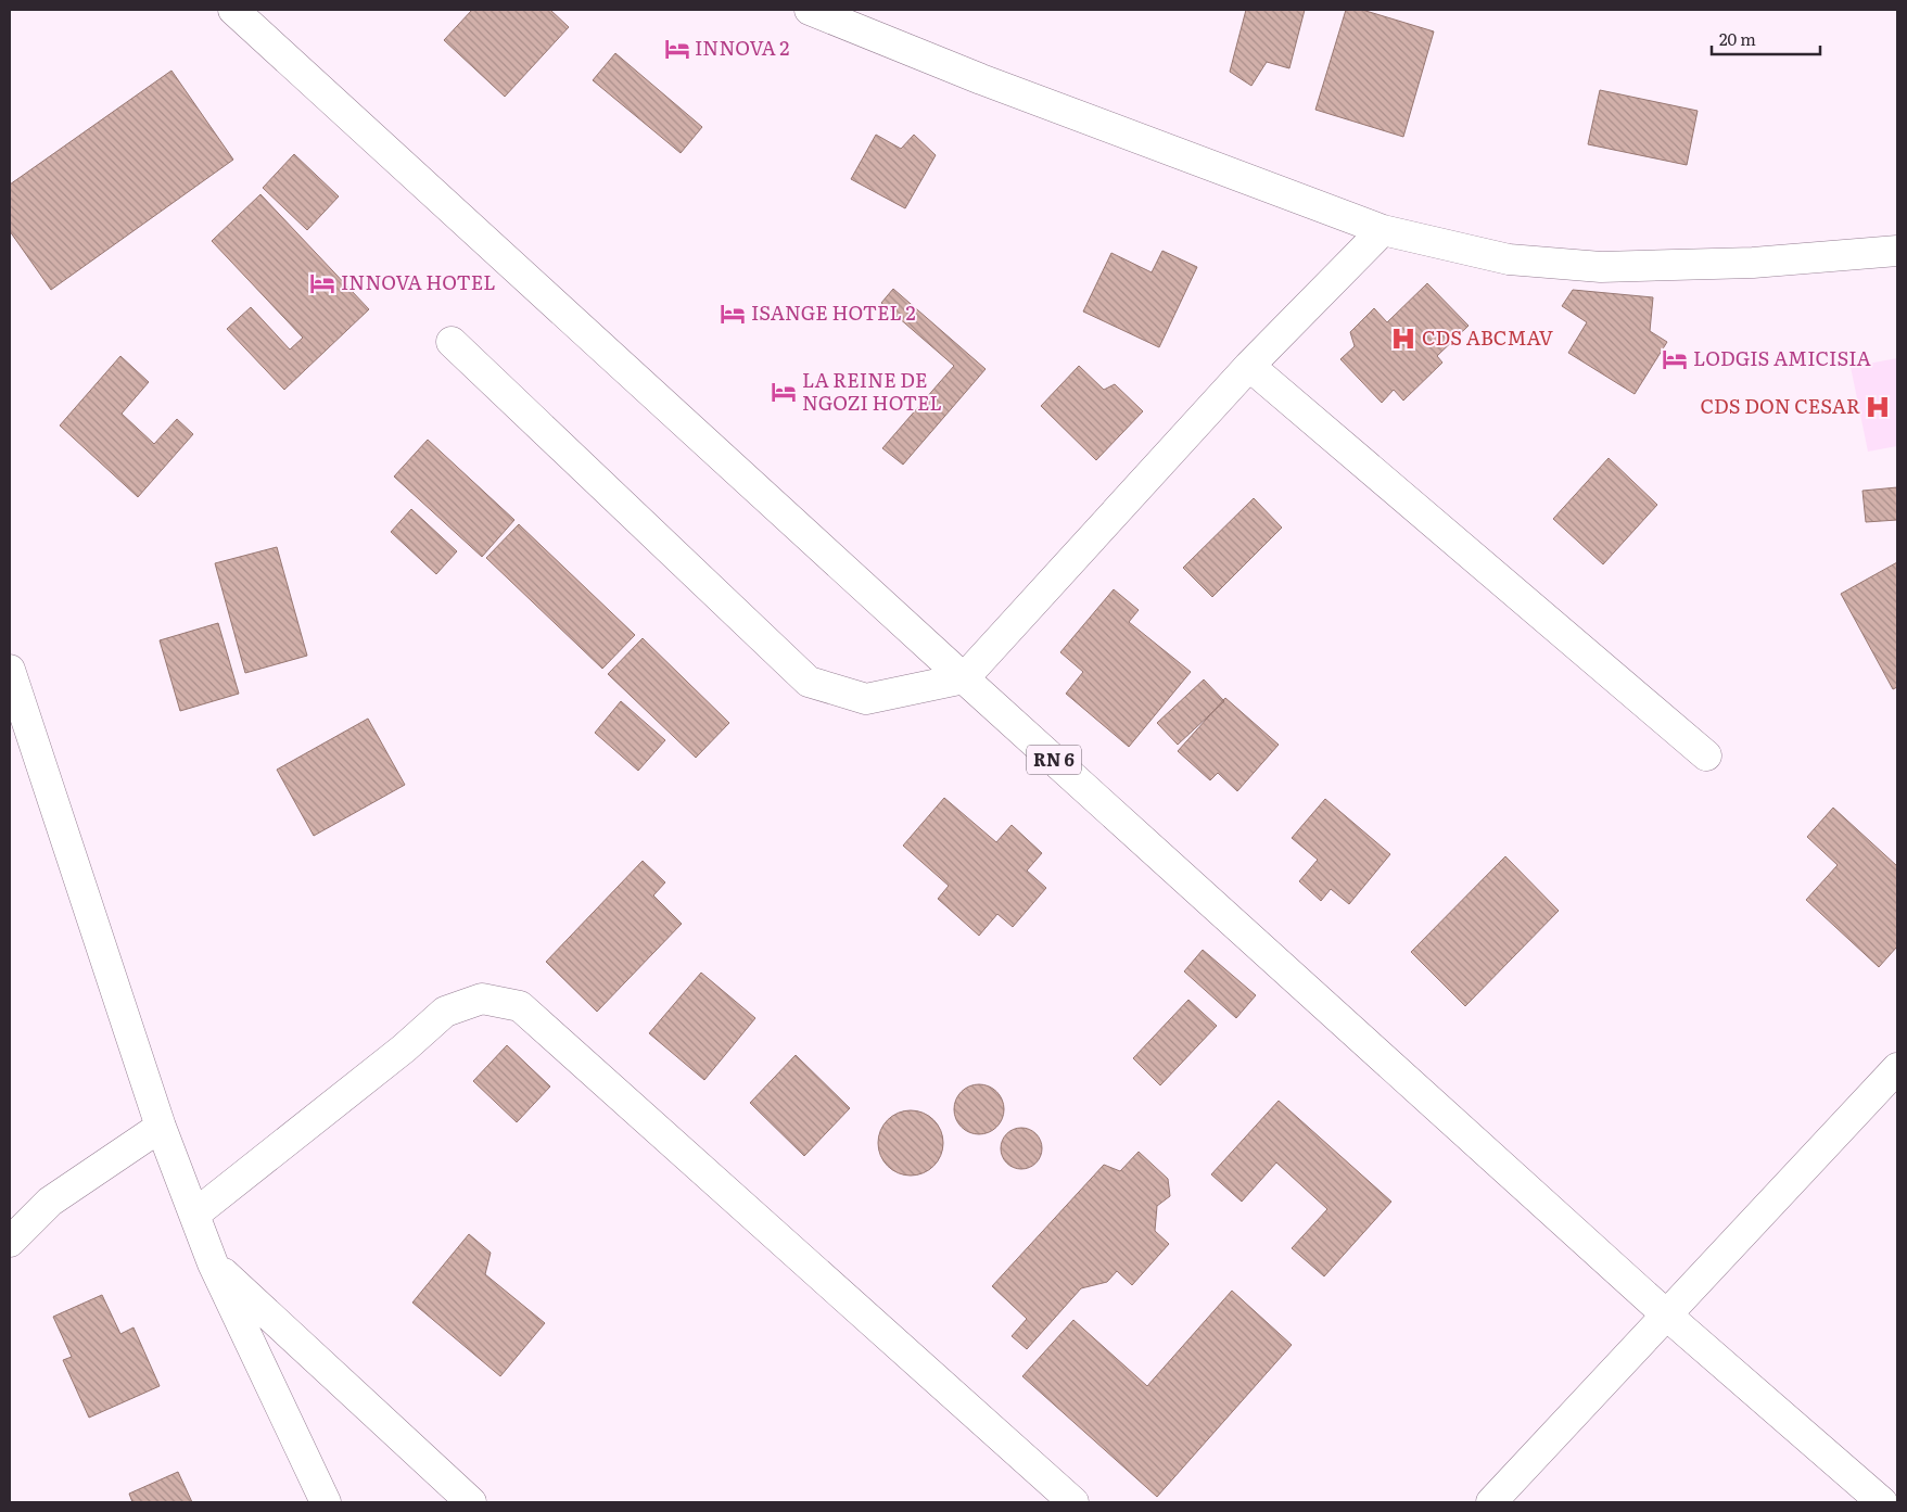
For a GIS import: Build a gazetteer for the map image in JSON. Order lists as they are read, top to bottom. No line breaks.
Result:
{"streets":{"street":["RN 6"]},"places":{"hotel":["INNOVA 2","INNOVA HOTEL","ISANGE HOTEL 2","LODGIS AMICISIA","LA REINE DE NGOZI HOTEL"],"hospital":["CDS ABCMAV","CDS DON CESAR"]},"scale_bar":"20 m"}
